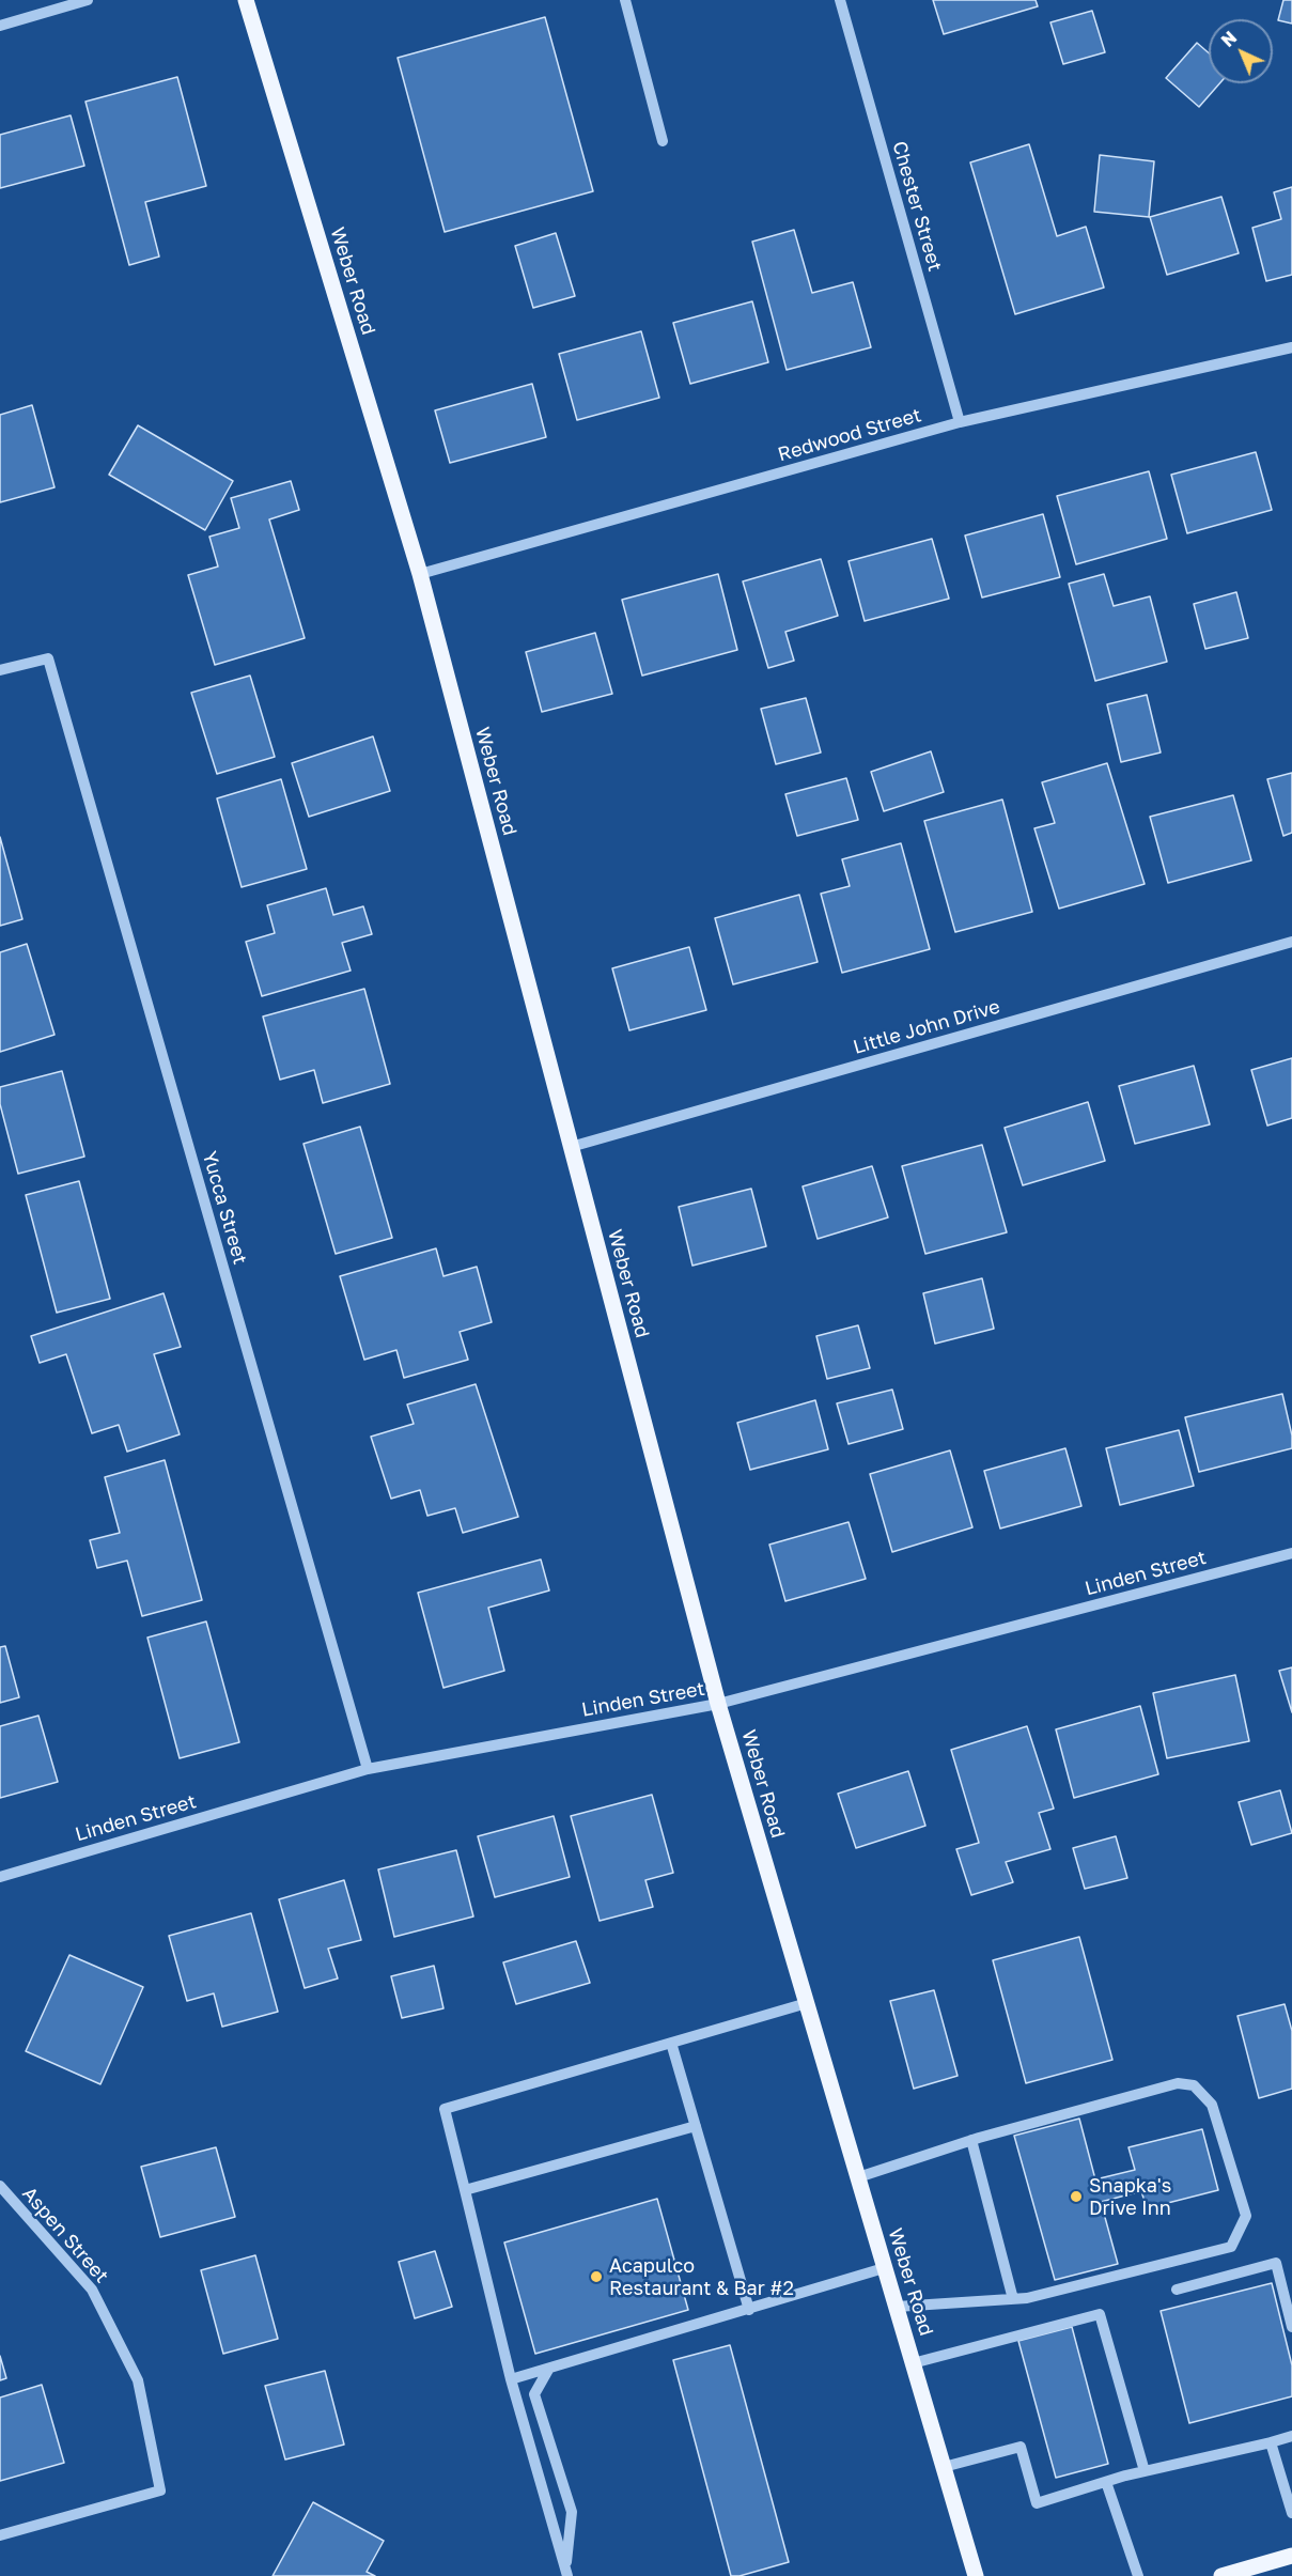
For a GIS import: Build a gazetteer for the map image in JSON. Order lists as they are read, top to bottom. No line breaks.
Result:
{"streets":{"main road":["Weber Road"],"street":["Chester Street","Redwood Street","Little John Drive","Yucca Street","Linden Street","Aspen Street"]},"crossings":[["Chester Street","Redwood Street"],["Weber Road","Redwood Street"],["Weber Road","Little John Drive"],["Weber Road","Linden Street"],["Yucca Street","Linden Street"]],"places":["Snapka's Drive Inn","Acapulco Restaurant & Bar #2"],"north":"top left"}
